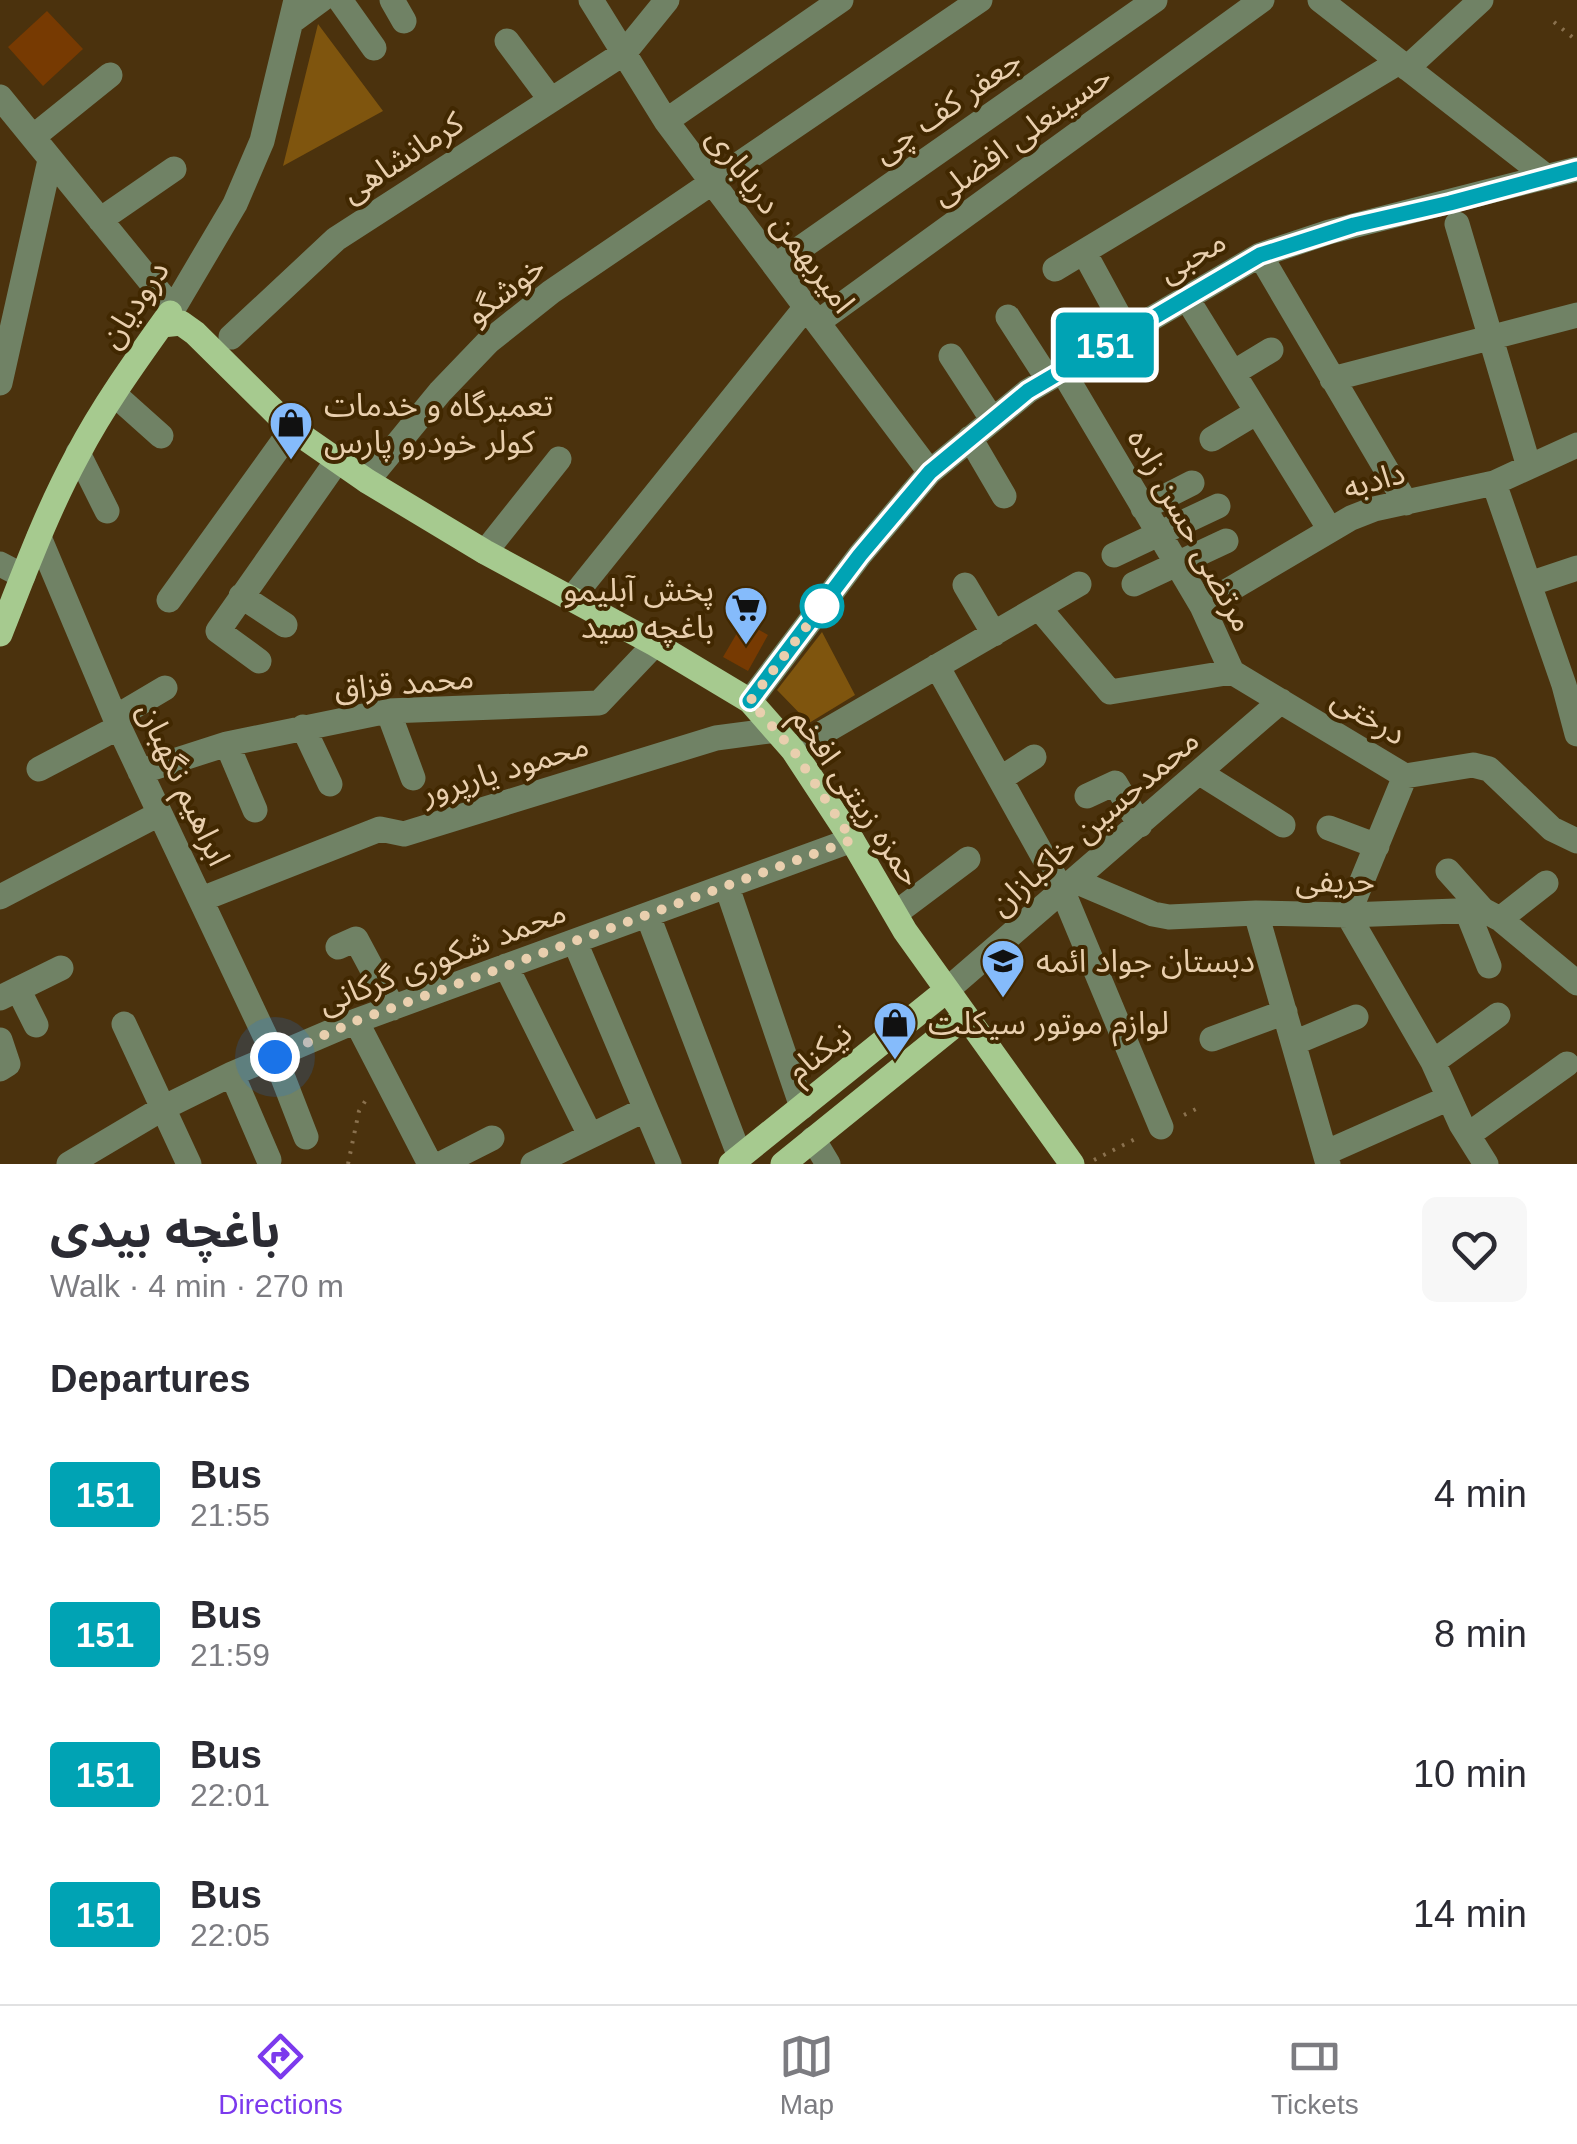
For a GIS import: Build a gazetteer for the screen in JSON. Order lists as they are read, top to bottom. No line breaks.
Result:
{"streets":{"main road":["درودیان","حمزه زینتی افخم","نیکنام"],"street":["جعفر کف چی","حسینعلی افضلی","کرمانشاهی","امیربهمن دریاباری","محبی","خوشگو","دادبه","مرتضی حسن زاده","محمد قزاق","درختی","محمود یارپرور","ابراهیم نگهبان","محمدحسین خاکبازان","حریفی","محمد شکوری گرکانی"]},"crossings":[["جعفر کف چی","امیربهمن دریاباری"],["حسینعلی افضلی","امیربهمن دریاباری"],["حسینعلی افضلی","حمزه زینتی افخم"],["کرمانشاهی","امیربهمن دریاباری"],["امیربهمن دریاباری","محبی"],["امیربهمن دریاباری","خوشگو"],["محبی","مرتضی حسن زاده"],["محبی","حمزه زینتی افخم"],["خوشگو","حمزه زینتی افخم"],["درودیان","ابراهیم نگهبان"],["درودیان","حمزه زینتی افخم"],["دادبه","مرتضی حسن زاده"],["مرتضی حسن زاده","درختی"],["محمد قزاق","ابراهیم نگهبان"],["محمد قزاق","حمزه زینتی افخم"],["درختی","محمدحسین خاکبازان"],["محمود یارپرور","ابراهیم نگهبان"],["محمود یارپرور","حمزه زینتی افخم"],["ابراهیم نگهبان","محمد شکوری گرکانی"],["حمزه زینتی افخم","محمدحسین خاکبازان"],["حمزه زینتی افخم","محمد شکوری گرکانی"],["حمزه زینتی افخم","نیکنام"],["محمدحسین خاکبازان","حریفی"],["محمدحسین خاکبازان","نیکنام"]],"places":{"shop":["تعمیرگاه و خدمات کولر خودرو پارس","لوازم موتور سیکلت"],"supermarket":["پخش آبلیمو باغچه سید"],"school or university":["دبستان جواد ائمه"]},"lines":["bus line 151"],"page":{"on_map":"151","heading":[["باغچه بیدی","Walk · 4 min · 270 m"],"Departures"],"list":[{"mark":"151","name":"Bus","note":"21:55","value":"4 min"},{"mark":"151","name":"Bus","note":"21:59","value":"8 min"},{"mark":"151","name":"Bus","note":"22:01","value":"10 min"},{"mark":"151","name":"Bus","note":"22:05","value":"14 min"}],"tabs":["Directions","Map","Tickets"]}}
